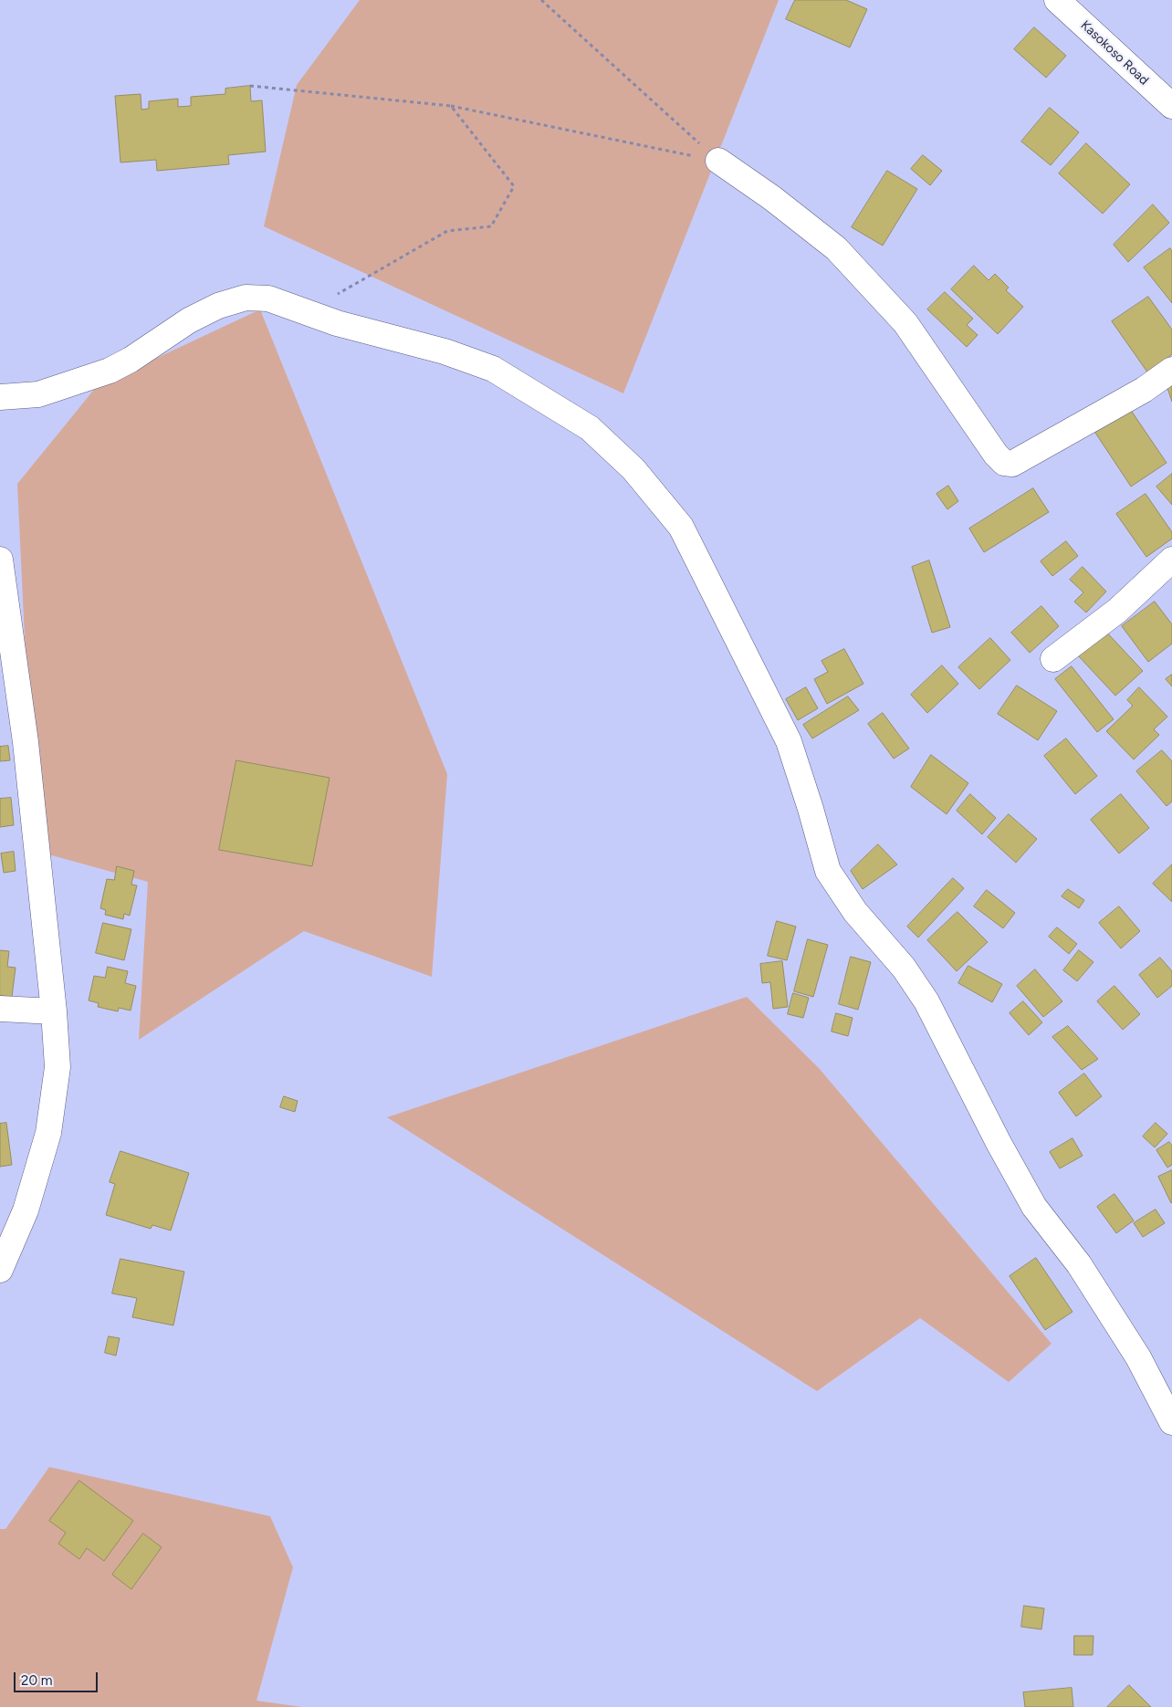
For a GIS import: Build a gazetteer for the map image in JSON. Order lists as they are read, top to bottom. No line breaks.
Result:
{"streets":{"street":["Kasokoso Road"]},"scale_bar":"20 m"}
